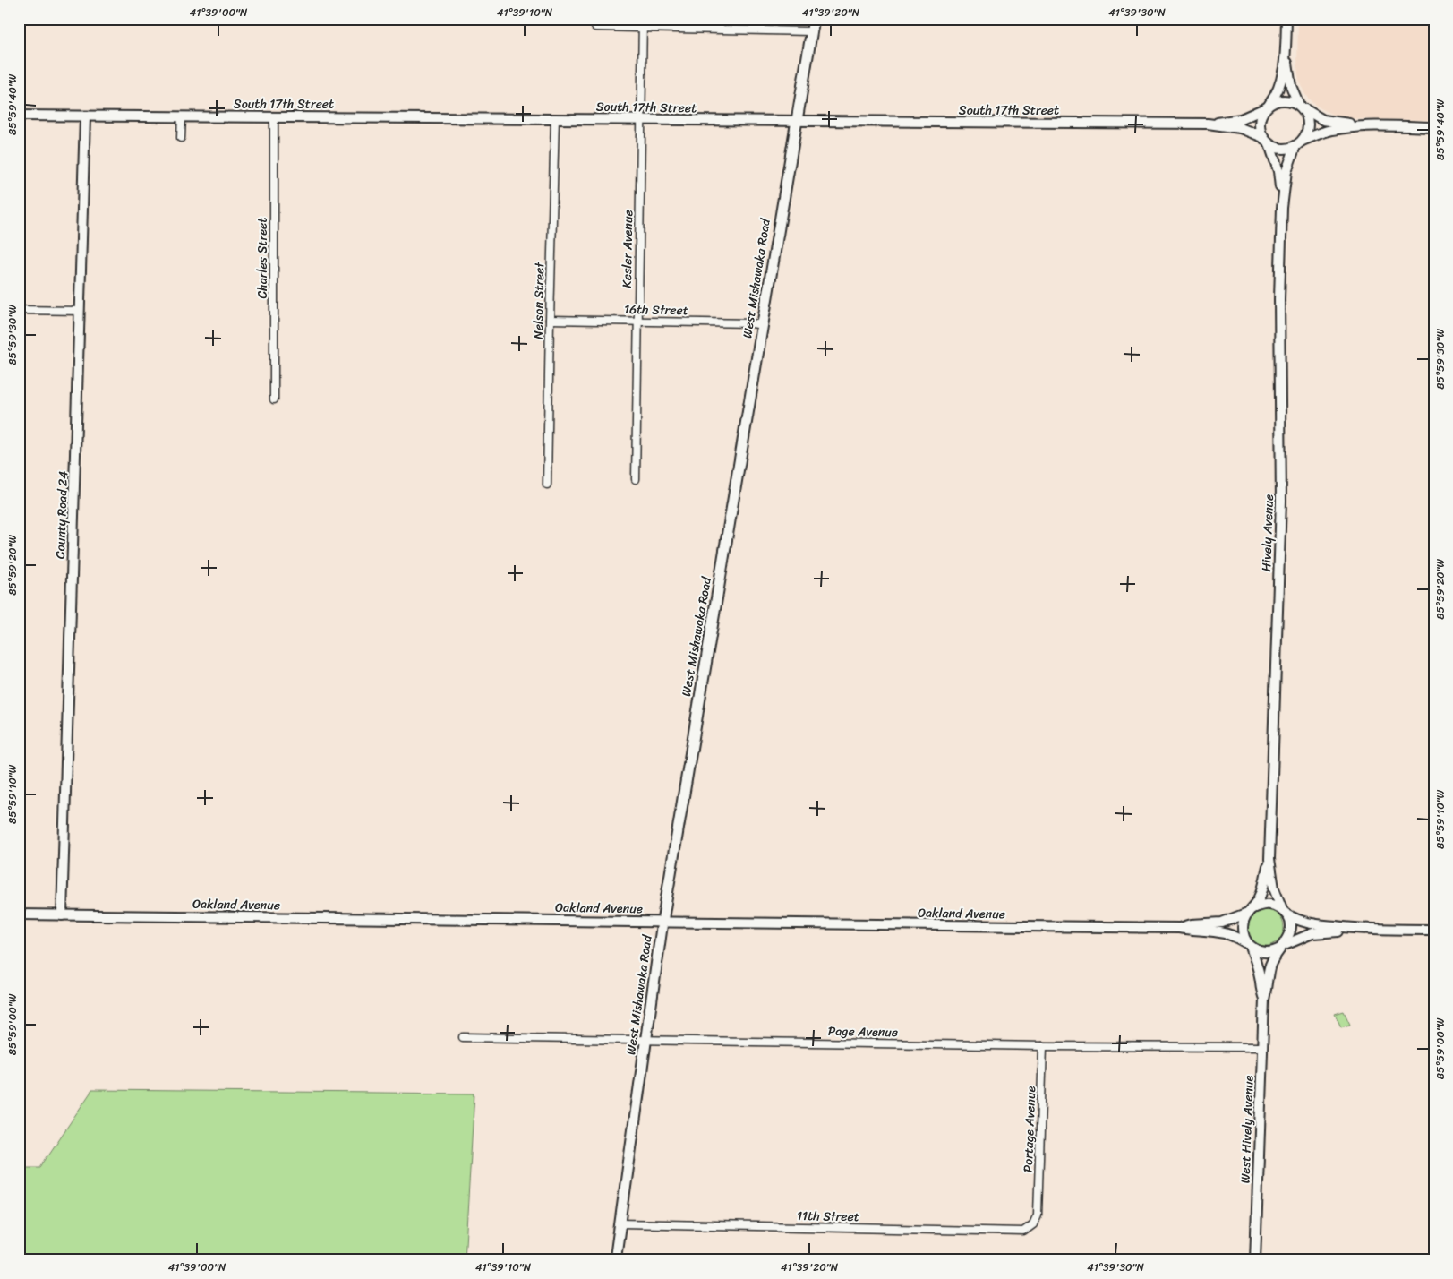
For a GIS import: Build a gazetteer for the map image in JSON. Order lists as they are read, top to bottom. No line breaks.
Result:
{"streets":{"main road":["West Mishawaka Road"],"street":["South 17th Street","Kesler Avenue","Charles Street","Nelson Street","16th Street","County Road 24","Hively Avenue","Oakland Avenue","Page Avenue","Portage Avenue","West Hively Avenue","11th Street"]},"crossings":[["South 17th Street","Kesler Avenue"],["South 17th Street","Charles Street"],["South 17th Street","West Mishawaka Road"],["South 17th Street","Nelson Street"],["South 17th Street","County Road 24"],["Kesler Avenue","16th Street"],["West Mishawaka Road","16th Street"],["West Mishawaka Road","Oakland Avenue"],["West Mishawaka Road","Page Avenue"],["West Mishawaka Road","11th Street"],["Nelson Street","16th Street"],["County Road 24","Oakland Avenue"],["Hively Avenue","Oakland Avenue"],["Hively Avenue","West Hively Avenue"],["Page Avenue","Portage Avenue"],["Page Avenue","West Hively Avenue"],["Portage Avenue","11th Street"]],"coordinates":["41°39'00\"N","41°39'10\"N","41°39'20\"N","41°39'30\"N","85°59'40\"W","85°59'30\"W","85°59'20\"W","85°59'10\"W","85°59'00\"W"]}
